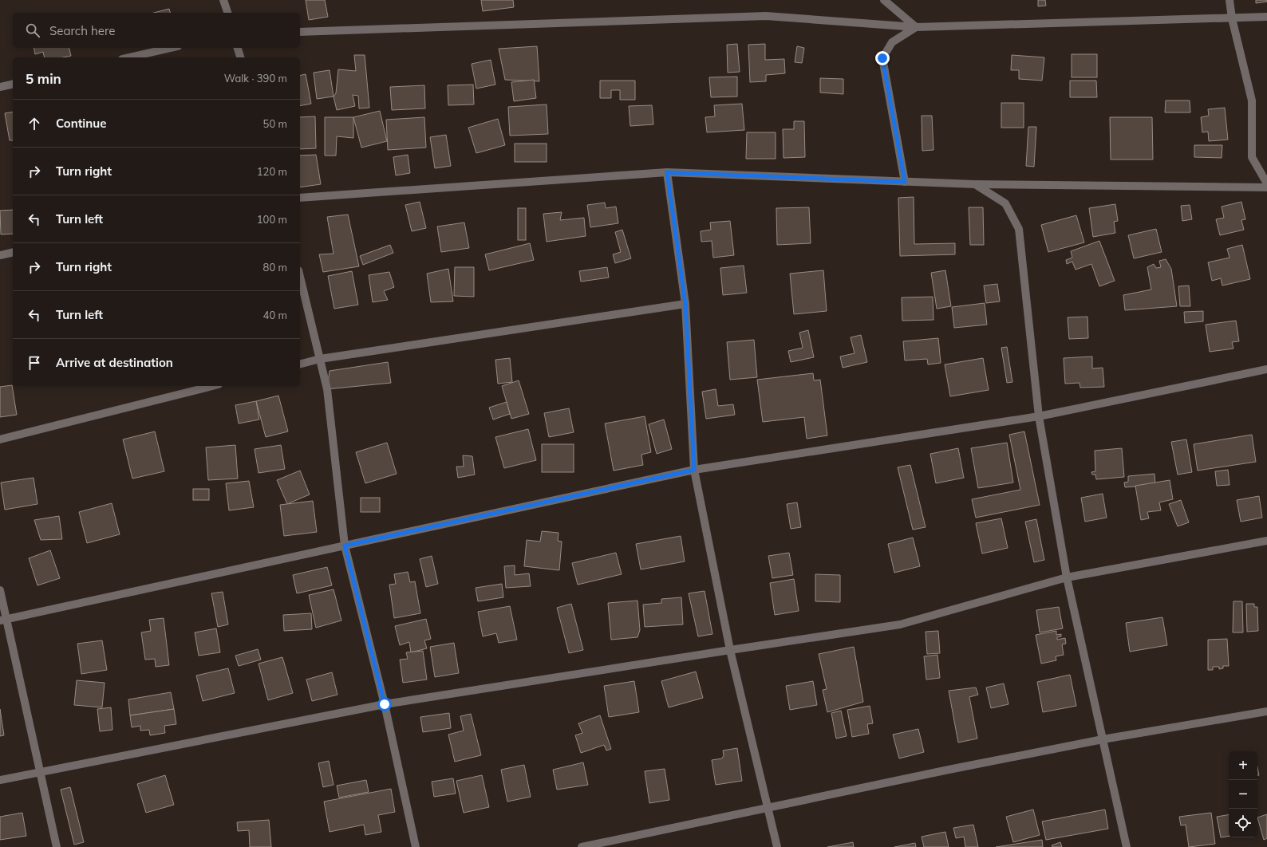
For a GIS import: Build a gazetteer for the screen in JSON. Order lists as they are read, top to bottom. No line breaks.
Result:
{"page":{"search":"Search here","heading":["5 min","Walk · 390 m"],"list":[["Continue","50 m"],["Turn right","120 m"],["Turn left","100 m"],["Turn right","80 m"],["Turn left","40 m"],"Arrive at destination"],"map_buttons":["+","−"]}}
